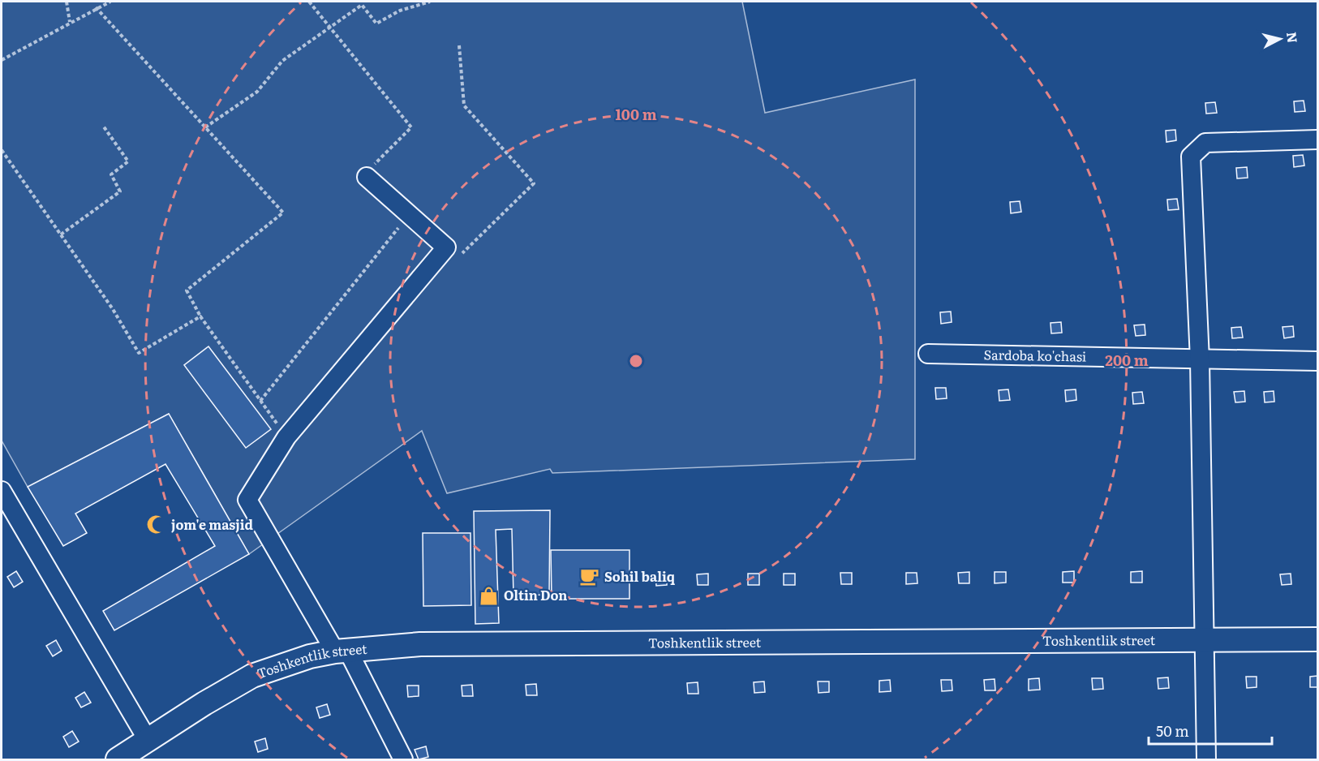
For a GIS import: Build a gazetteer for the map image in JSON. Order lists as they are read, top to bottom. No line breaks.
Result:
{"streets":{"main road":["Toshkentlik street"],"street":["Sardoba ko'chasi"]},"places":{"mosque":["jom'e masjid"],"cafe":["Sohil baliq"],"shop":["Oltin Don"]},"scale_bar":"50 m","north":"right","rings":["100 m","200 m"]}
